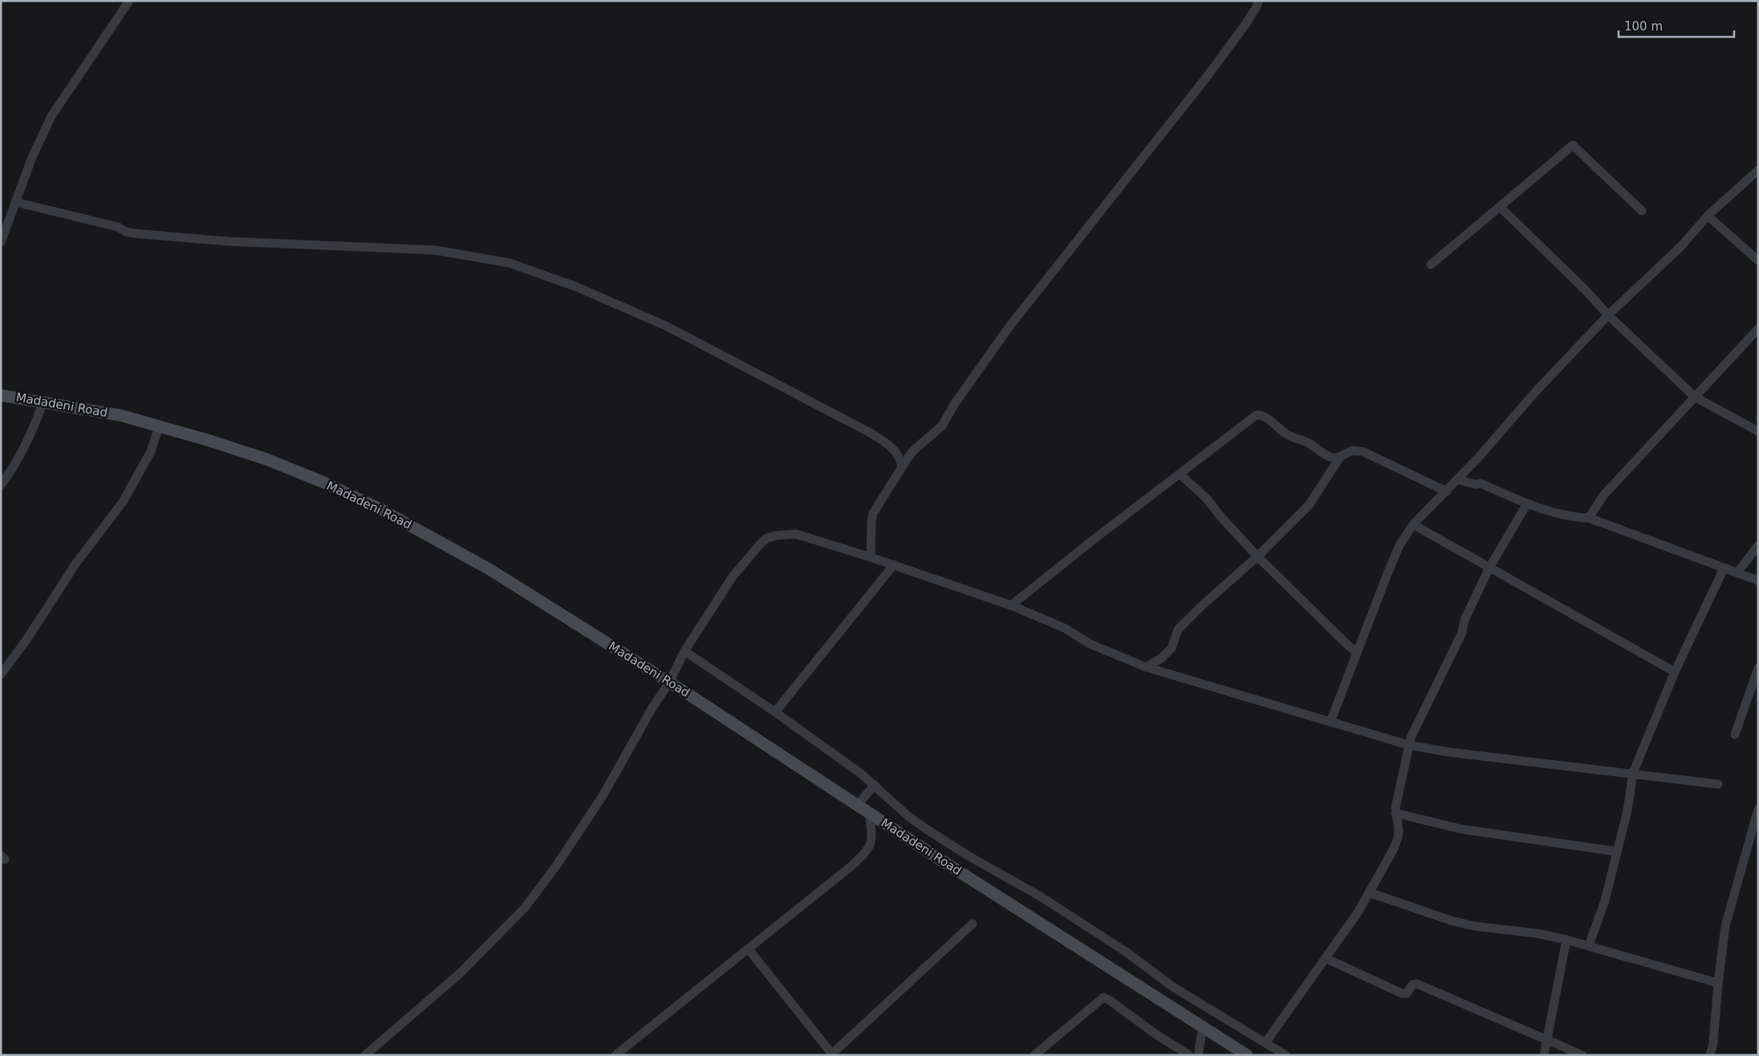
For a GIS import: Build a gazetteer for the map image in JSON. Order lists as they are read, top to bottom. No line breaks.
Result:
{"streets":{"street":["Madadeni Road"]},"scale_bar":"100 m"}
